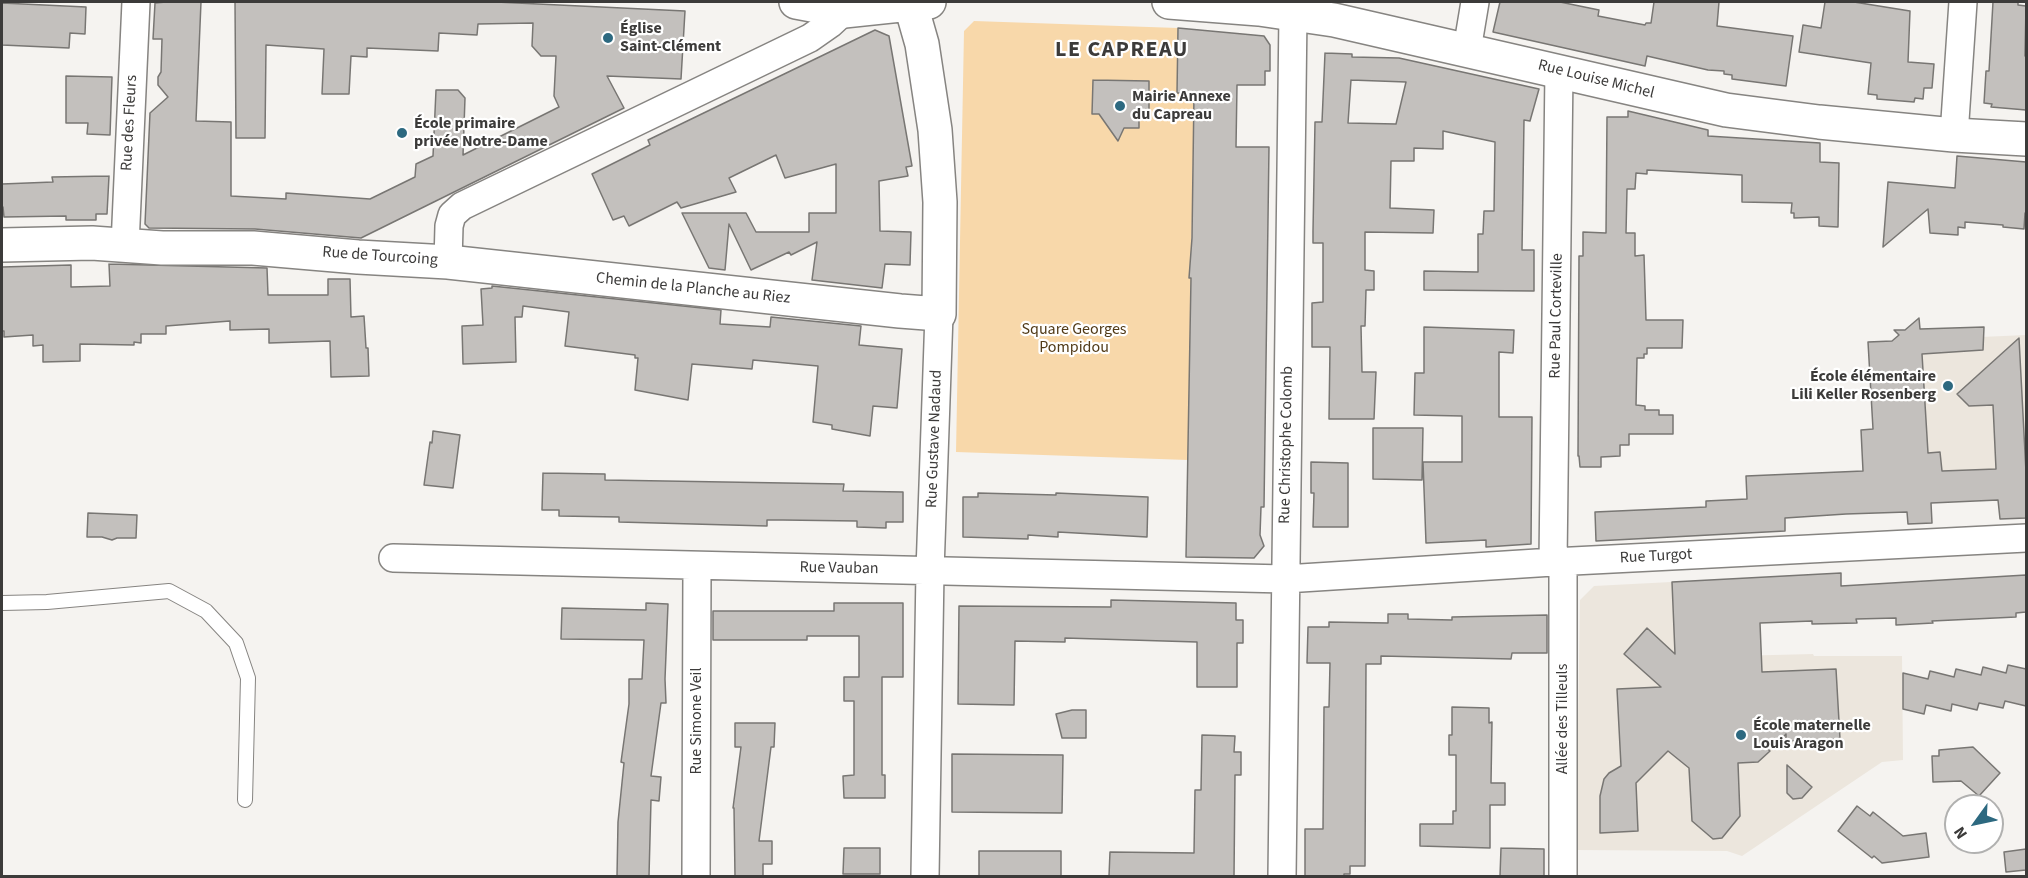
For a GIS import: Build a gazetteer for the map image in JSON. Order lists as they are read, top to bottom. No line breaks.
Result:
{"streets":{"street":["Rue Louise Michel","Rue des Fleurs","Rue de Tourcoing","Chemin de la Planche au Riez","Rue Paul Corteville","Rue Gustave Nadaud","Rue Christophe Colomb","Rue Turgot","Rue Vauban","Allée des Tilleuls","Rue Simone Veil"]},"crossings":[["Rue Louise Michel","Rue Paul Corteville"],["Rue Louise Michel","Rue Christophe Colomb"],["Rue des Fleurs","Rue de Tourcoing"],["Rue de Tourcoing","Chemin de la Planche au Riez"],["Chemin de la Planche au Riez","Rue Gustave Nadaud"],["Rue Paul Corteville","Rue Turgot"],["Rue Paul Corteville","Allée des Tilleuls"],["Rue Gustave Nadaud","Rue Vauban"],["Rue Christophe Colomb","Rue Turgot"],["Rue Christophe Colomb","Rue Vauban"],["Rue Turgot","Rue Vauban"],["Rue Turgot","Allée des Tilleuls"],["Rue Vauban","Rue Simone Veil"]],"districts":["LE CAPREAU"],"parks":["Square Georges Pompidou"],"places":["Église Saint-Clément","Mairie Annexe du Capreau","École primaire privée Notre-Dame","École élémentaire Lili Keller Rosenberg","École maternelle Louis Aragon"],"north":"bottom left"}
